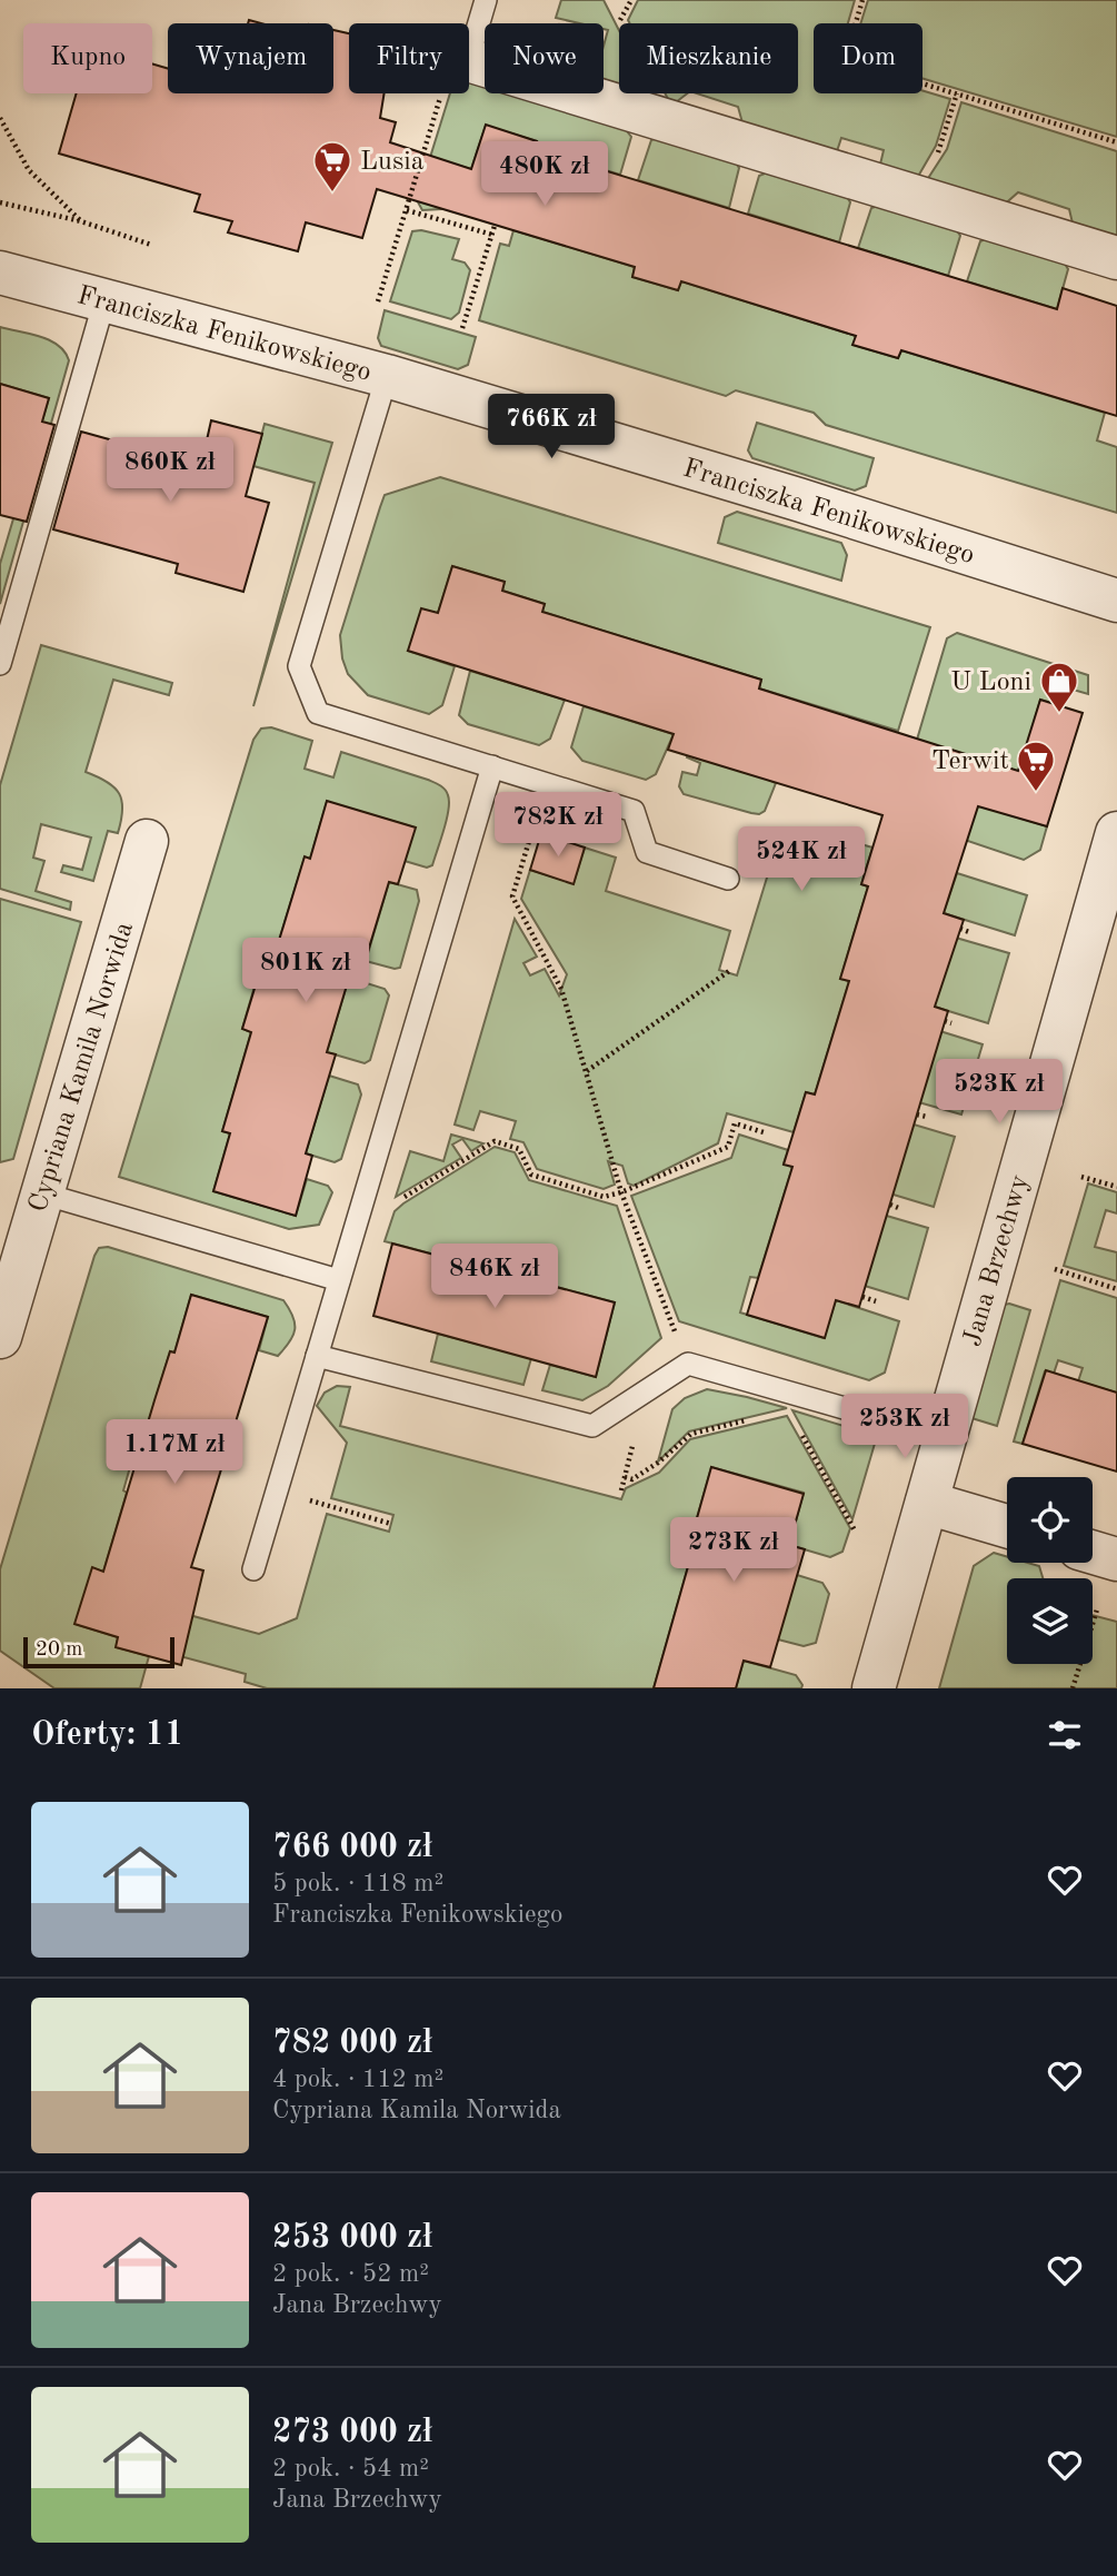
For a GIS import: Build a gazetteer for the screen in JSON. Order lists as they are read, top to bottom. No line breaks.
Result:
{"streets":{"street":["Franciszka Fenikowskiego","Cypriana Kamila Norwida","Jana Brzechwy"]},"places":{"supermarket":["Lusia","Terwit"],"shop":["U Loni"]},"scale_bar":"20 m","page":{"chip":["Kupno","Wynajem","Filtry","Nowe","Mieszkanie","Dom"],"price":["480K zł","766K zł","860K zł","782K zł","524K zł","801K zł","523K zł","846K zł","253K zł","1.17M zł","273K zł"],"scale":"20 m","heading":"Oferty: 11","list":[{"name":"766 000 zł","note":"5 pok. · 118 m² · Franciszka Fenikowskiego"},{"name":"782 000 zł","note":"4 pok. · 112 m² · Cypriana Kamila Norwida"},{"name":"253 000 zł","note":"2 pok. · 52 m² · Jana Brzechwy"},{"name":"273 000 zł","note":"2 pok. · 54 m² · Jana Brzechwy"}]}}
